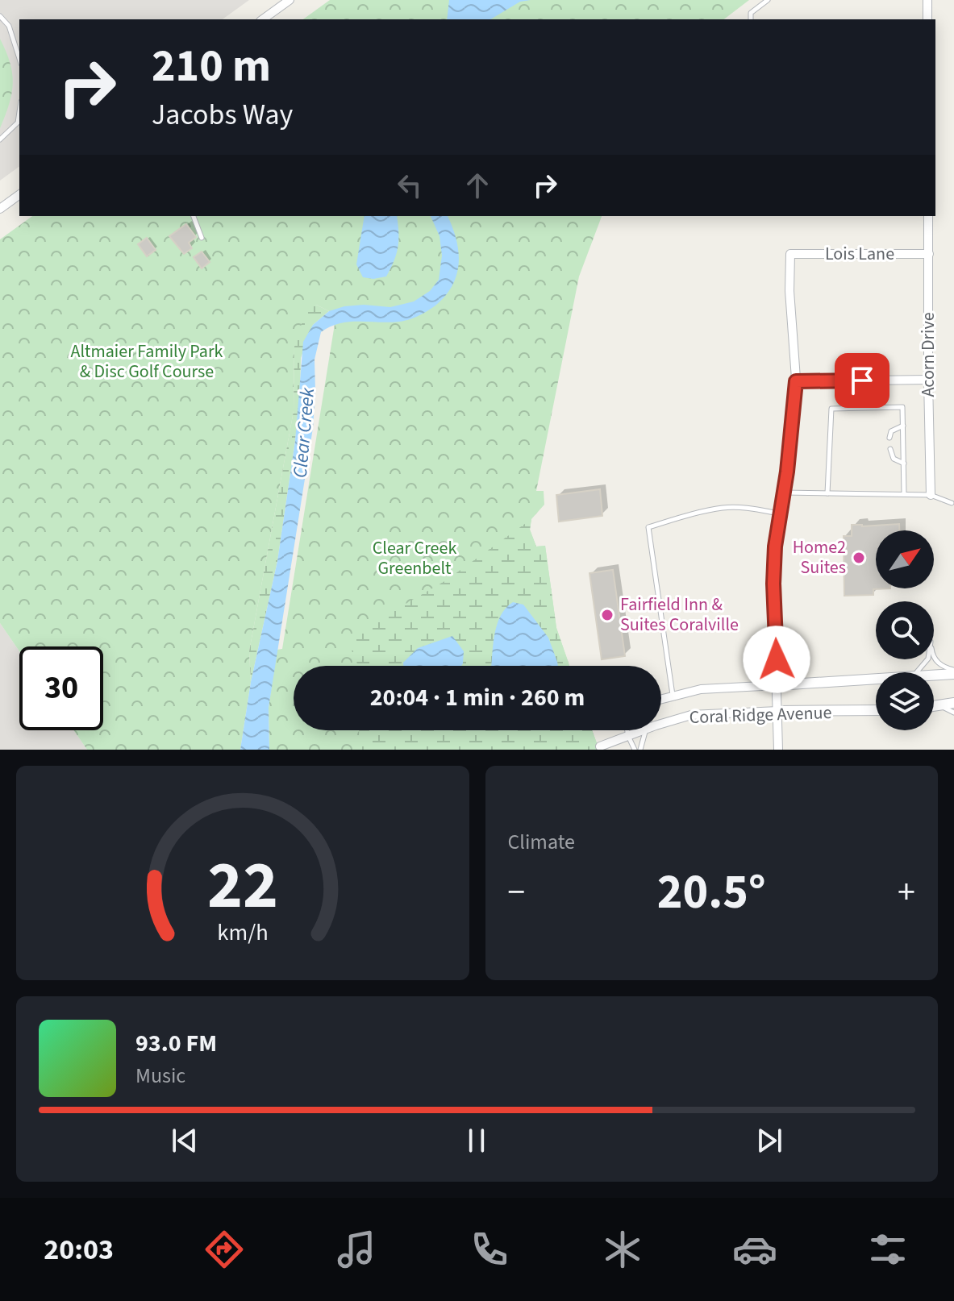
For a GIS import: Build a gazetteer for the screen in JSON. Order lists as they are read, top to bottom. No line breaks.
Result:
{"streets":{"street":["Lois Lane","Acorn Drive","Coral Ridge Avenue"]},"crossings":[["Lois Lane","Acorn Drive"]],"water":["Clear Creek"],"parks":["Altmaier Family Park & Disc Golf Course","Clear Creek Greenbelt"],"places":["Home2 Suites","Fairfield Inn & Suites Coralville"],"north":"top right","page":{"turn":["210 m","Jacobs Way"],"limit":"30","trip":"20:04 · 1 min · 260 m","tile":"Climate","heat":["−","20.5°","+"],"song":["93.0 FM","Music"],"tabs":"20:03","gauge":["22","km/h"]}}
